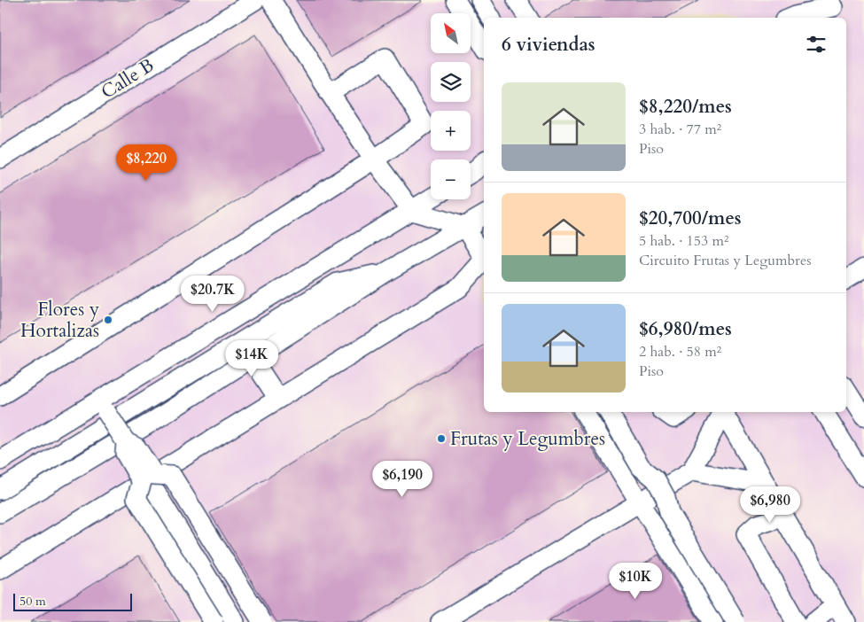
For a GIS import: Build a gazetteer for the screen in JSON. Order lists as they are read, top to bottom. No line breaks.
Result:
{"streets":{"street":["Calle B"]},"places":["Flores y Hortalizas","Frutas y Legumbres"],"scale_bar":"50 m","north":"top left","page":{"map_buttons":["+","−"],"heading":"6 viviendas","list":[{"name":"$8,220/mes","note":"3 hab. · 77 m² · Piso"},{"name":"$20,700/mes","note":"5 hab. · 153 m² · Circuito Frutas y Legumbres"},{"name":"$6,980/mes","note":"2 hab. · 58 m² · Piso"}],"price":["$8,220","$20.7K","$14K","$6,190","$6,980","$10K"],"scale":"50 m"}}
